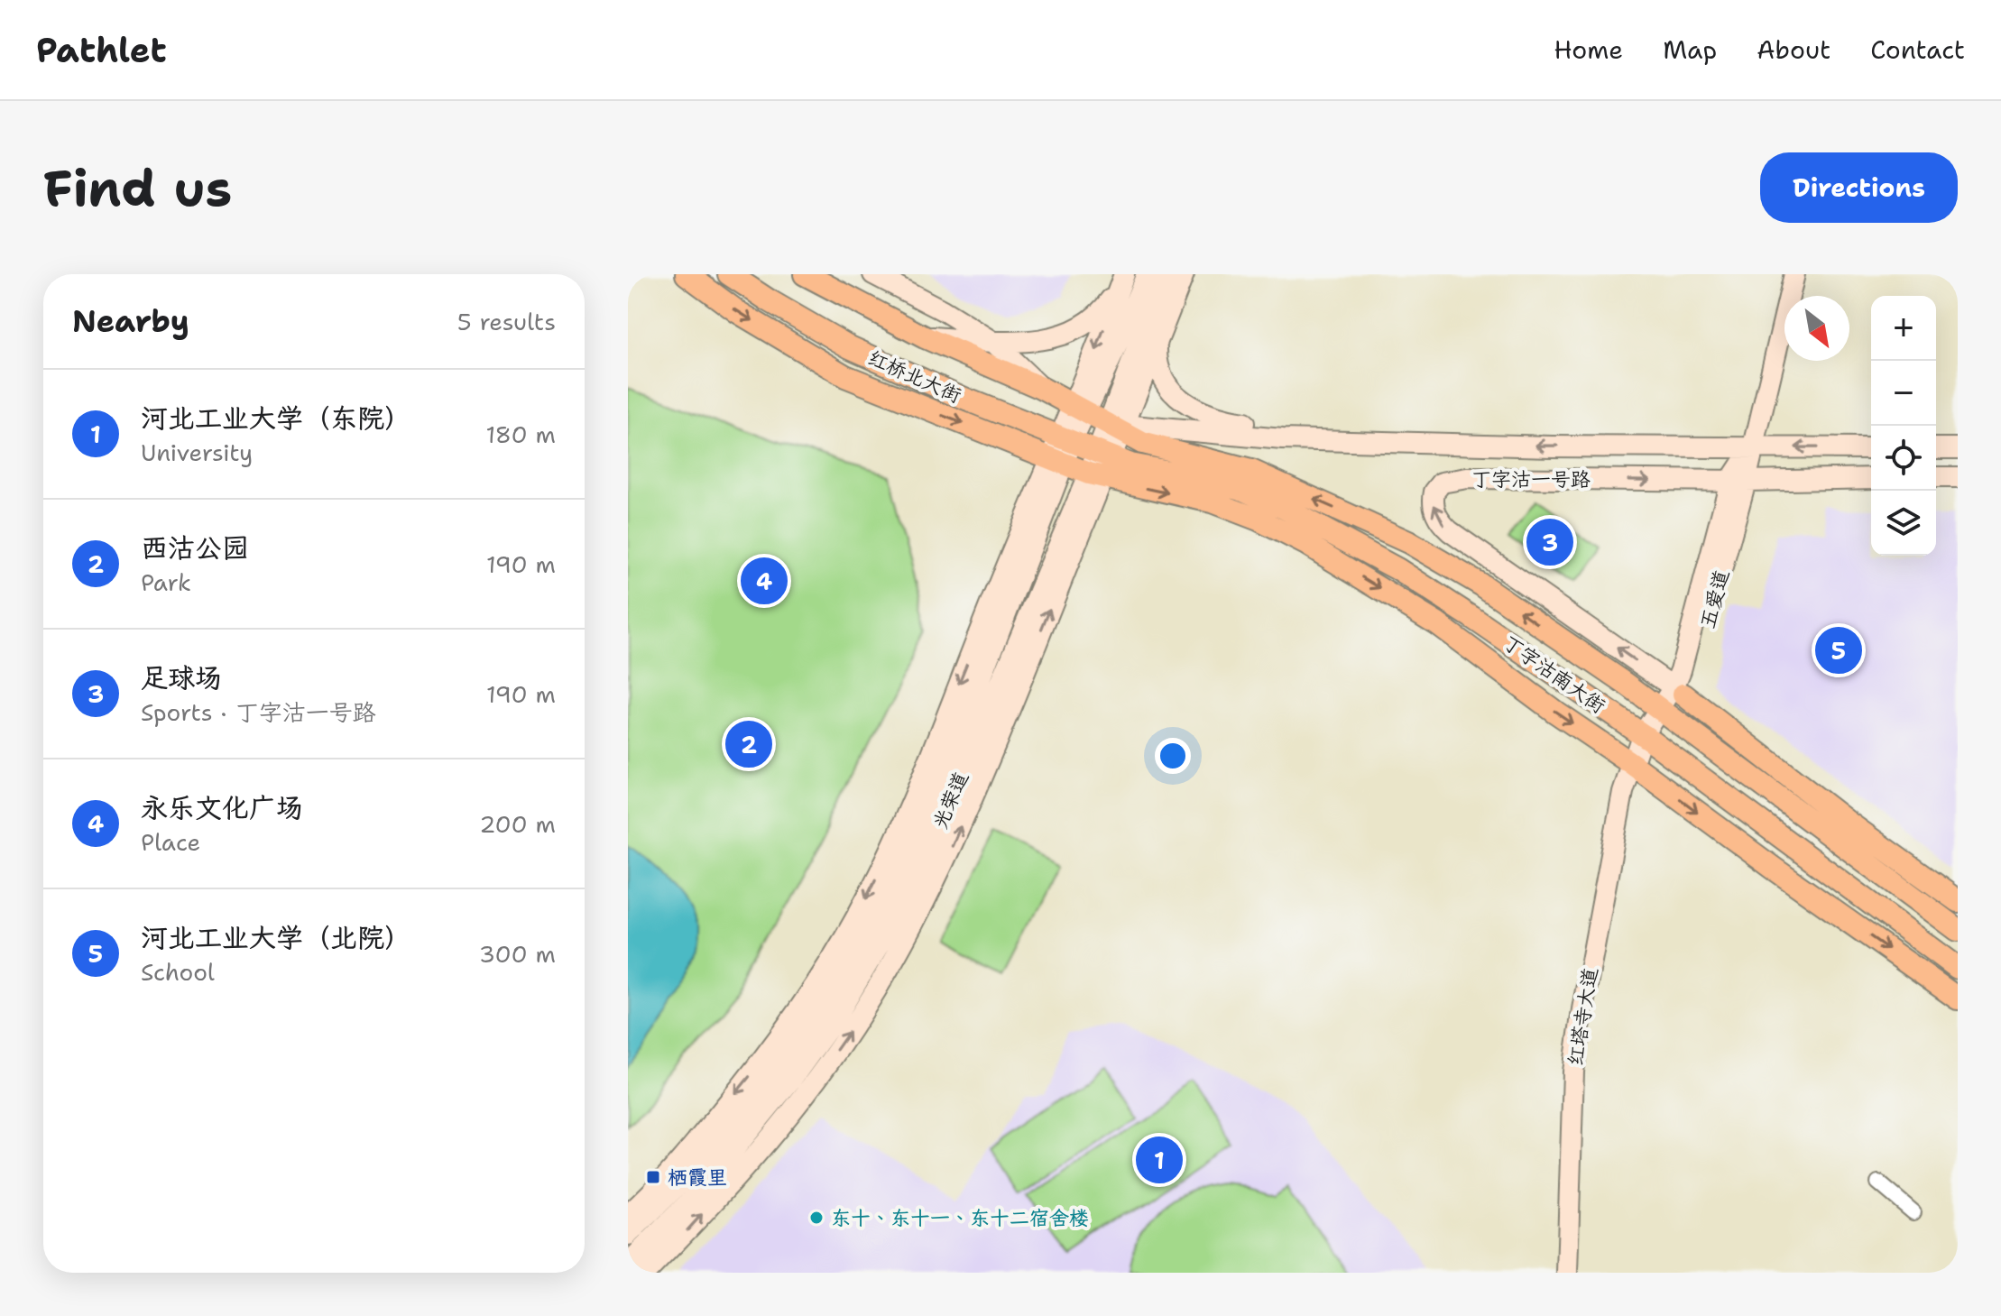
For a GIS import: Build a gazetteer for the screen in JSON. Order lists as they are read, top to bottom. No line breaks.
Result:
{"streets":{"main road":["红桥北大街","丁字沽一号路","五爱道","丁字沽南大街","光荣道","红塔寺大道"]},"crossings":[["红桥北大街","丁字沽一号路"],["红桥北大街","丁字沽南大街"],["红桥北大街","光荣道"],["丁字沽一号路","五爱道"],["丁字沽一号路","丁字沽南大街"],["五爱道","丁字沽南大街"],["五爱道","红塔寺大道"],["丁字沽南大街","光荣道"],["丁字沽南大街","红塔寺大道"]],"places":{"transit":["栖霞里"],"other":["东十、东十一、东十二宿舍楼"]},"north":"bottom right","page":{"header":"Pathlet","nav":["Home","Map","About","Contact"],"buttons":"Directions","title":"Find us","heading":["Nearby","5 results"],"map_buttons":["+","−"],"list":[{"mark":"1","name":"河北工业大学（东院）","note":"University","value":"180 m"},{"mark":"2","name":"西沽公园","note":"Park","value":"190 m"},{"mark":"3","name":"足球场","note":"Sports · 丁字沽一号路","value":"190 m"},{"mark":"4","name":"永乐文化广场","note":"Place","value":"200 m"},{"mark":"5","name":"河北工业大学（北院）","note":"School","value":"300 m"}],"pins":["3","4","5","2","1"]}}
